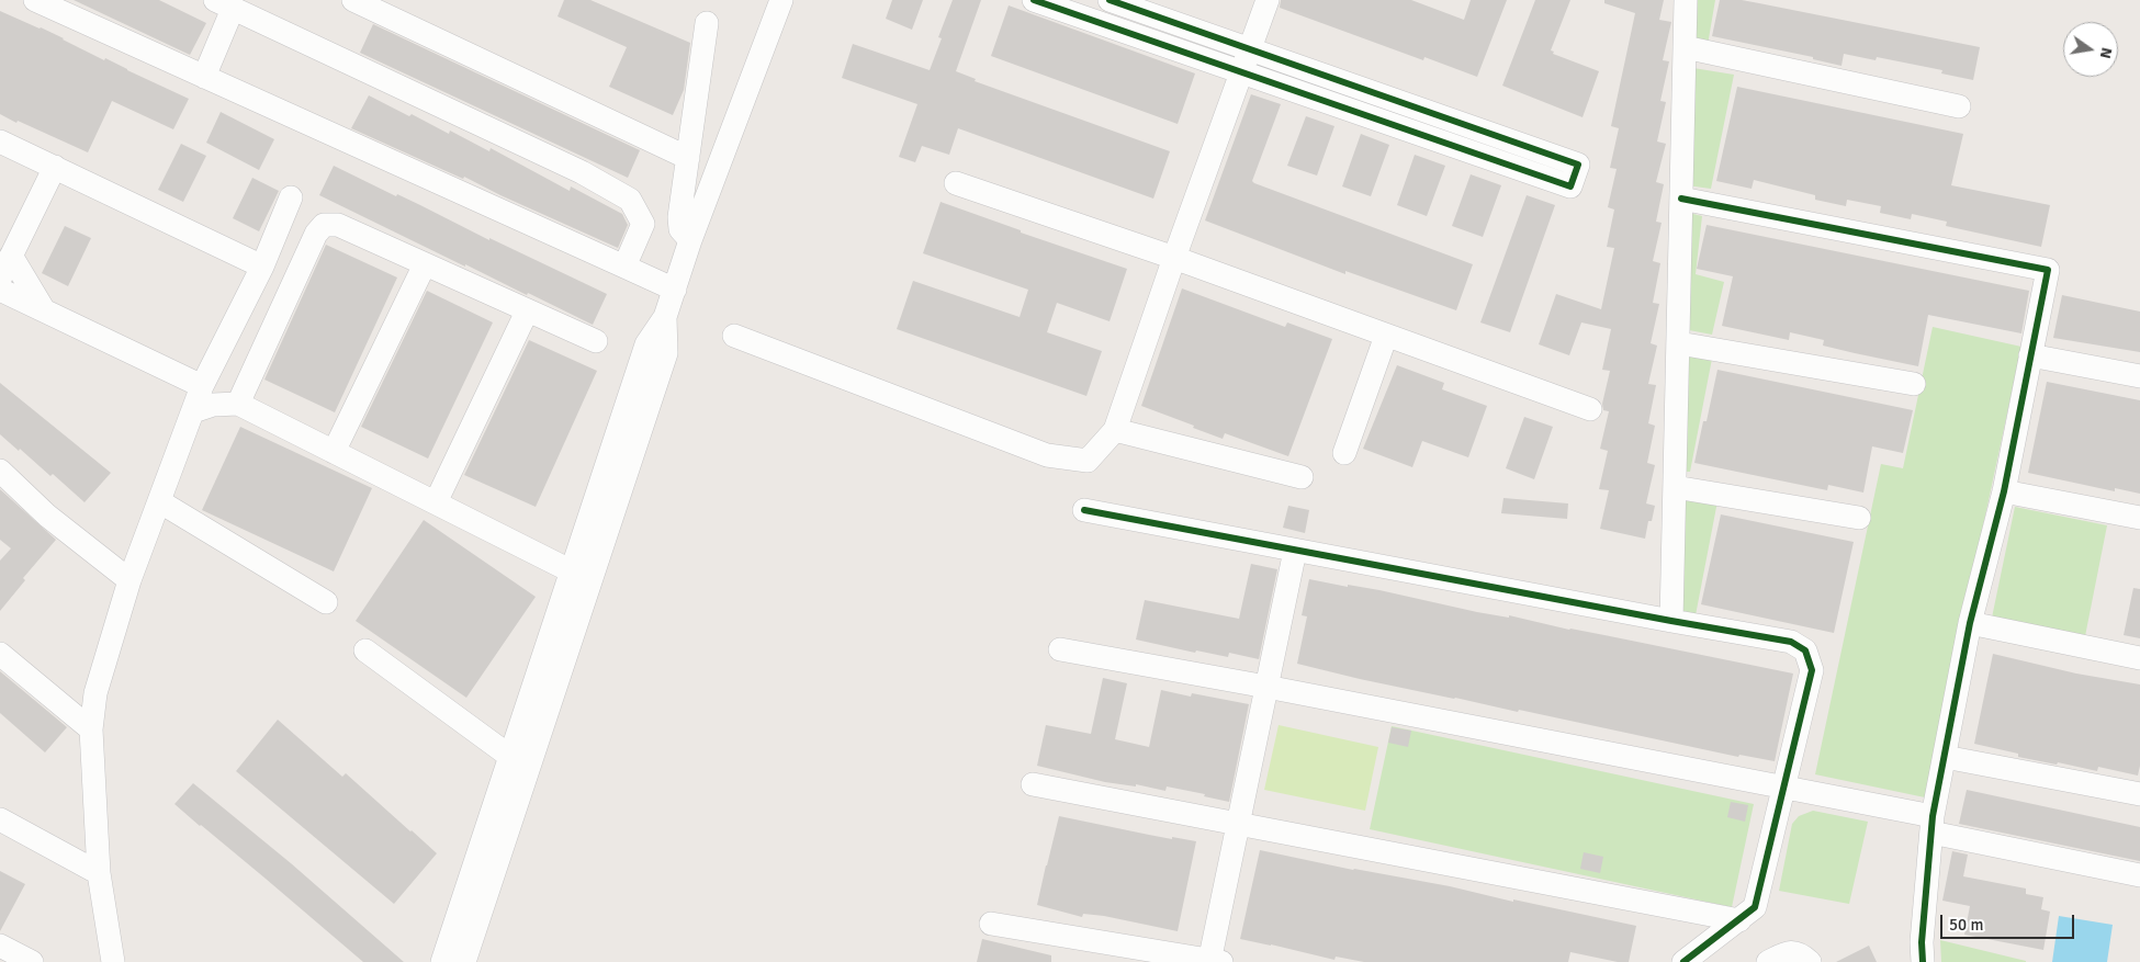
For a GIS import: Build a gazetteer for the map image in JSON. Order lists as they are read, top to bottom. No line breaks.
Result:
{"scale_bar":"50 m","north":"right"}
